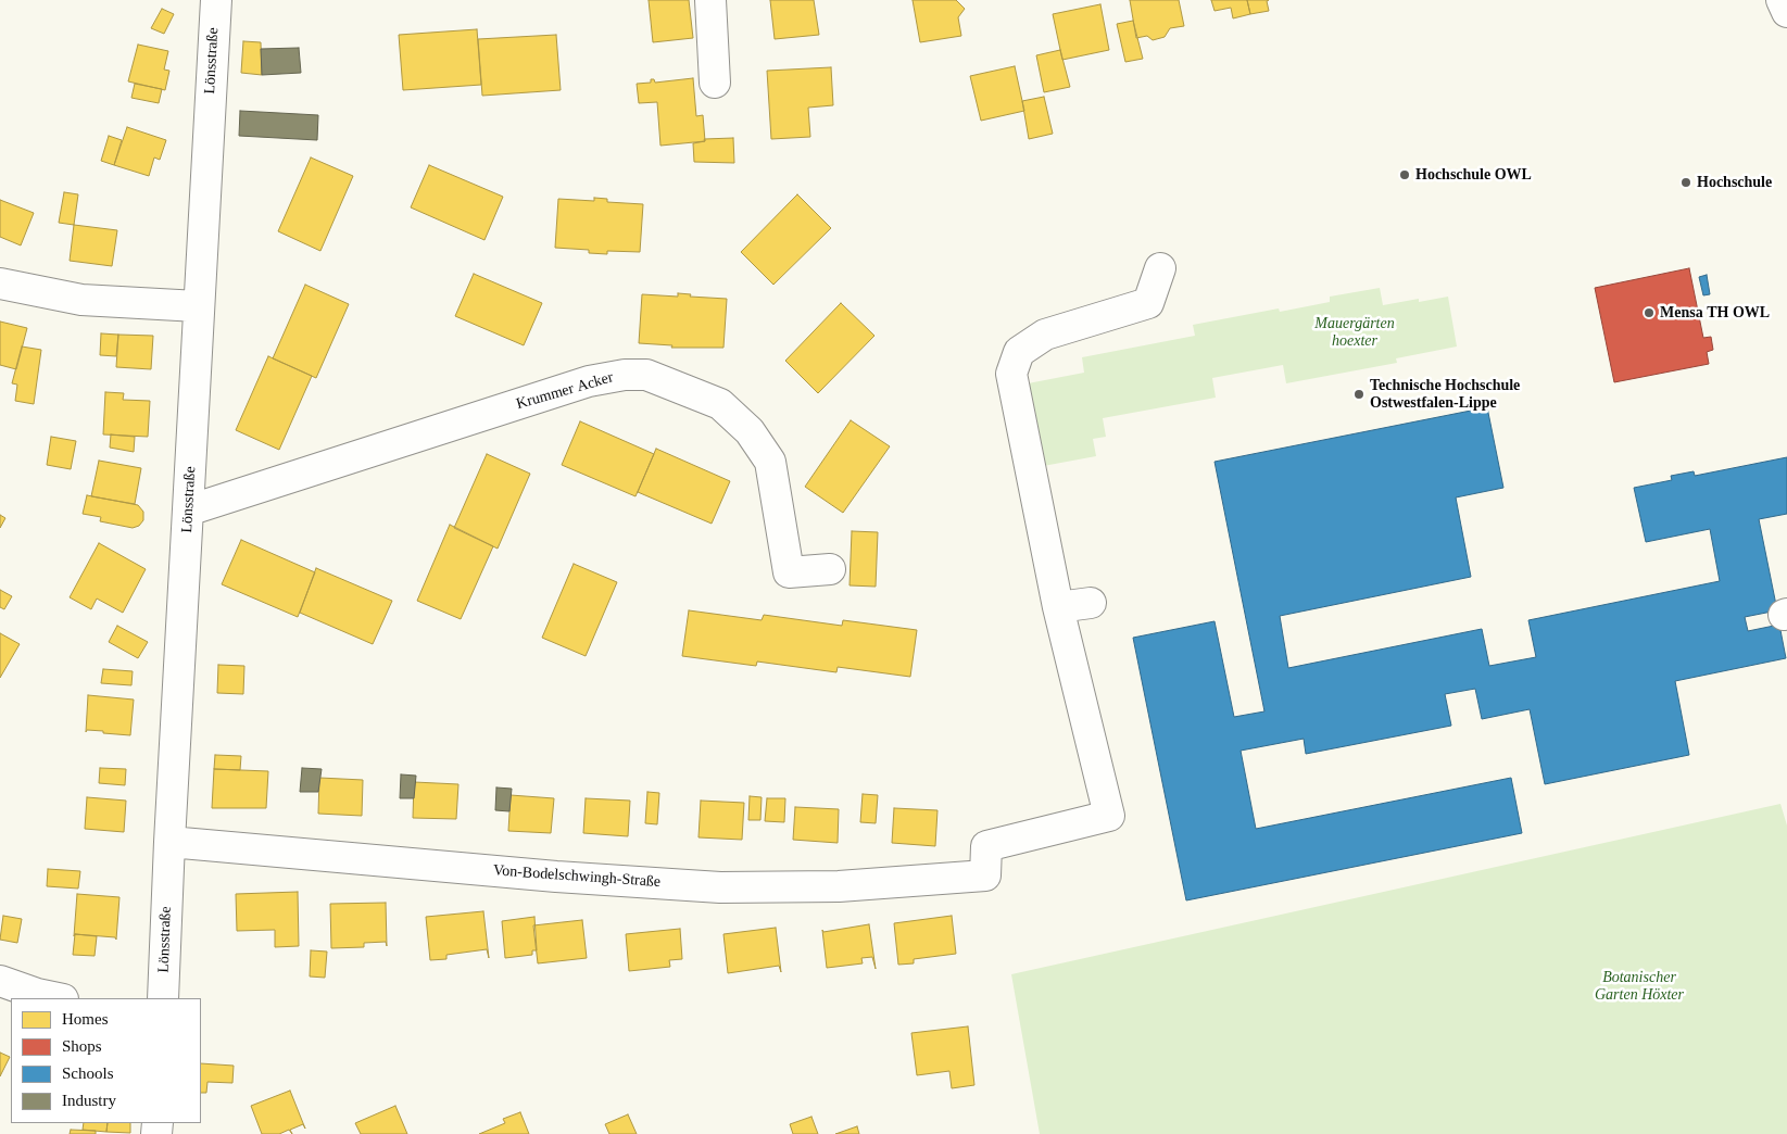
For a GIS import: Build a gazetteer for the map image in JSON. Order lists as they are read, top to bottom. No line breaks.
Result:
{"streets":{"street":["Lönsstraße","Krummer Acker","Von-Bodelschwingh-Straße"]},"crossings":[["Lönsstraße","Krummer Acker"],["Lönsstraße","Von-Bodelschwingh-Straße"]],"parks":["Mauergärten hoexter","Botanischer Garten Höxter"],"places":["Hochschule OWL","Hochschule","Mensa TH OWL","Technische Hochschule Ostwestfalen-Lippe"],"legend":["Homes","Shops","Schools","Industry"]}
